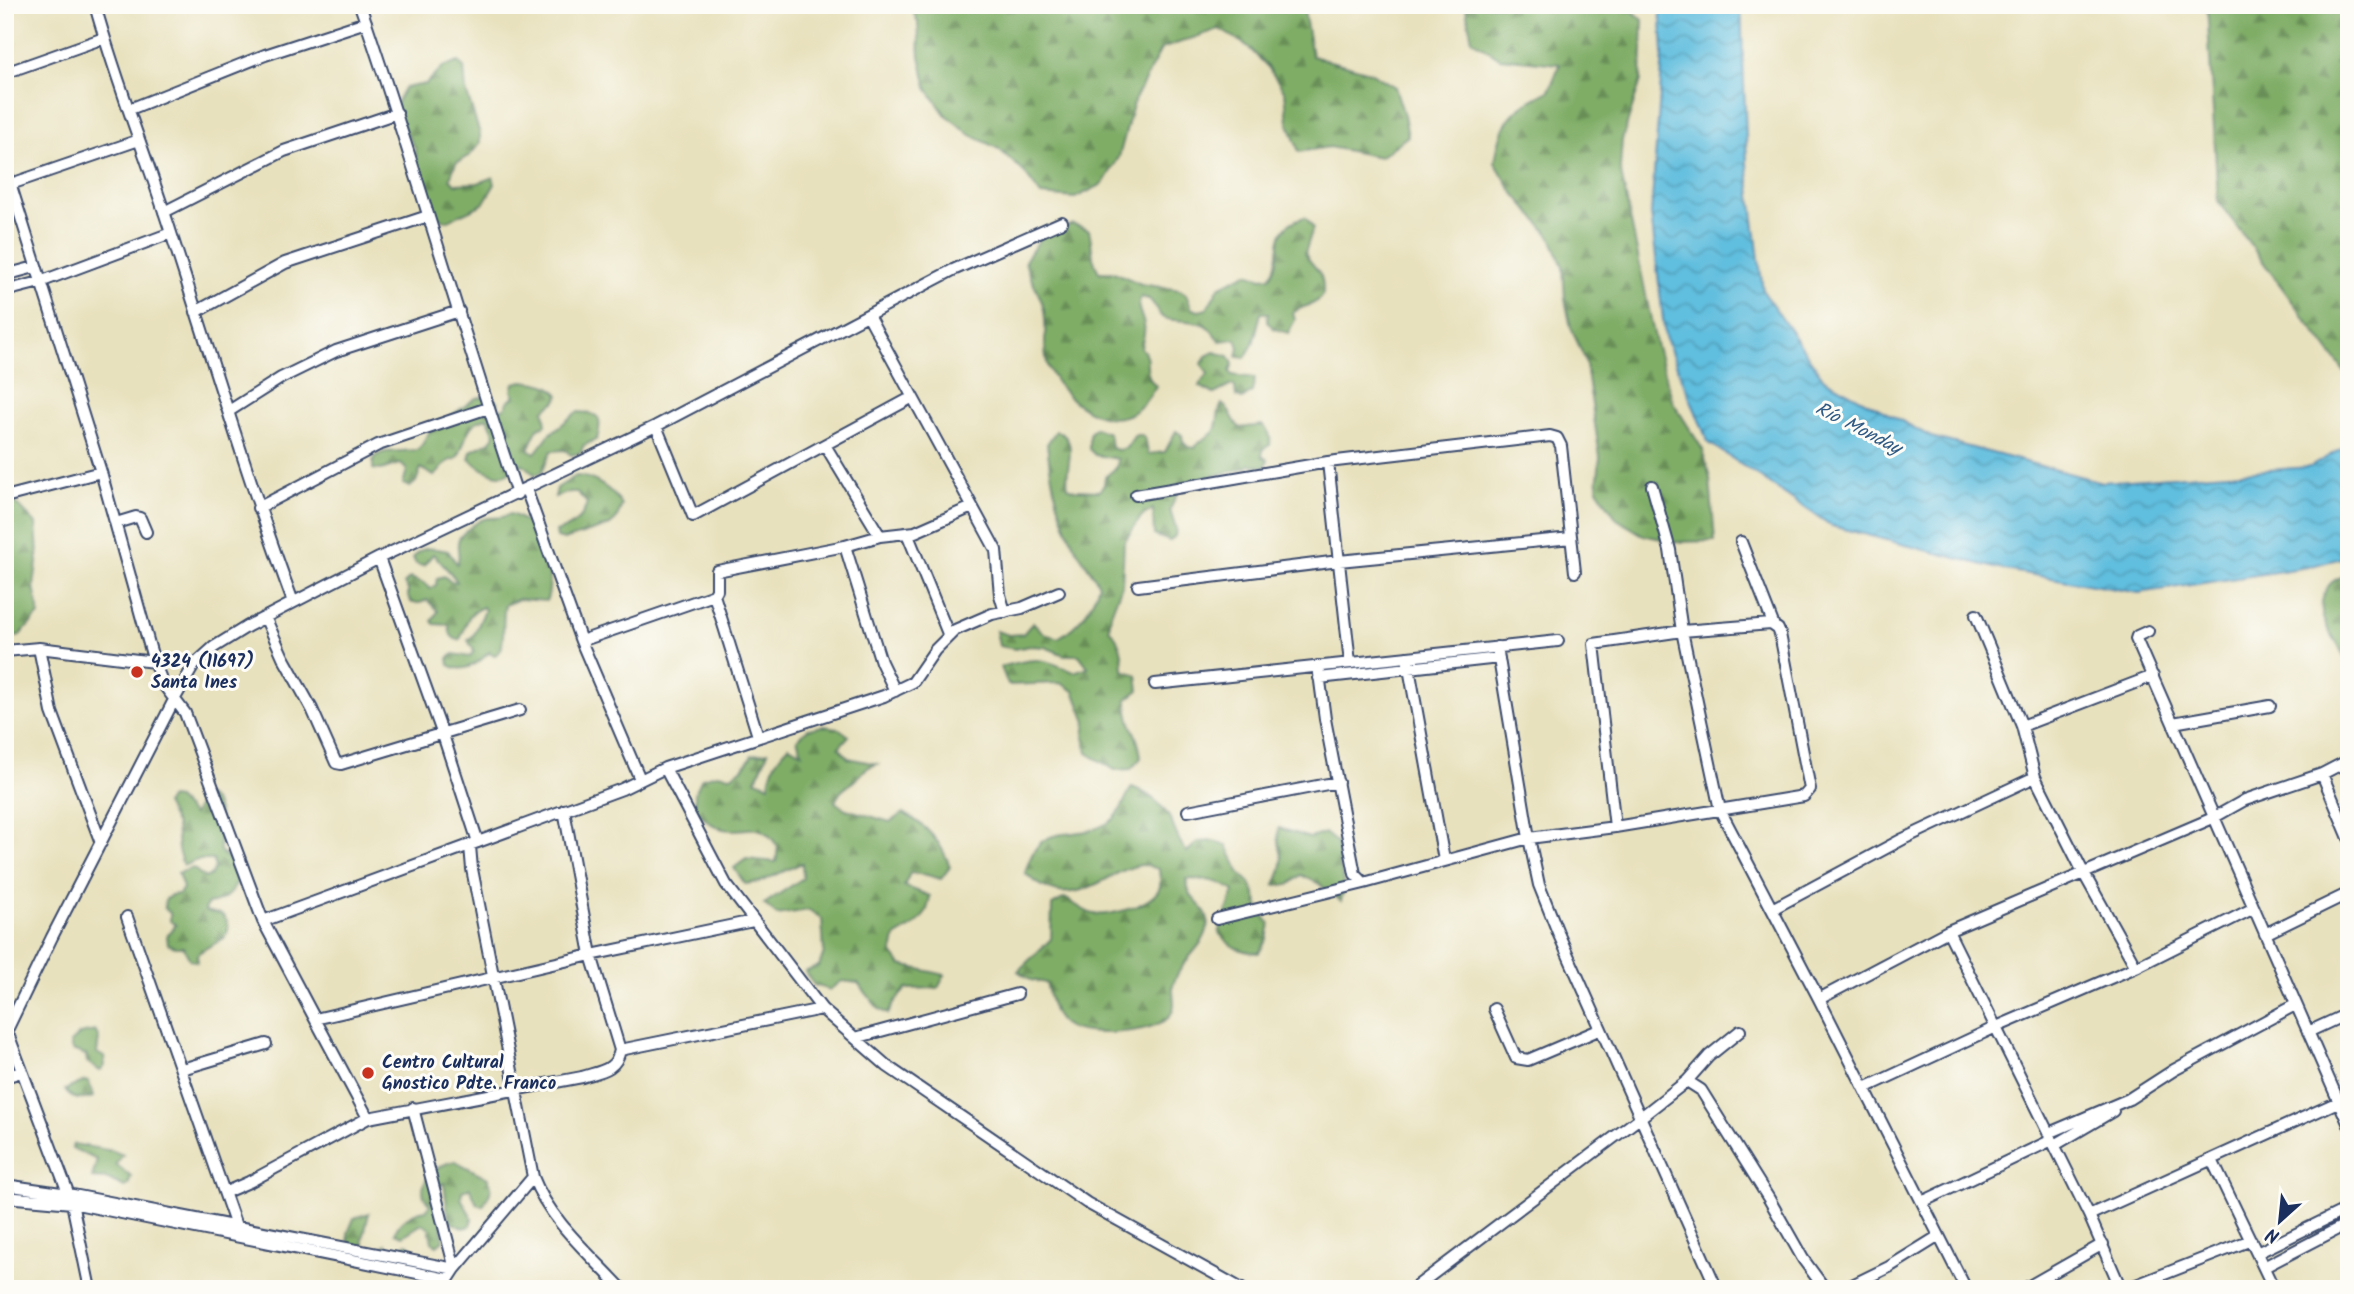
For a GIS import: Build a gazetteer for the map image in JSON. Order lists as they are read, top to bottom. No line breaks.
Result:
{"water":["Río Monday"],"places":["4324 (11697) Santa Ines","Centro Cultural Gnostico Pdte. Franco"],"north":"bottom left"}
